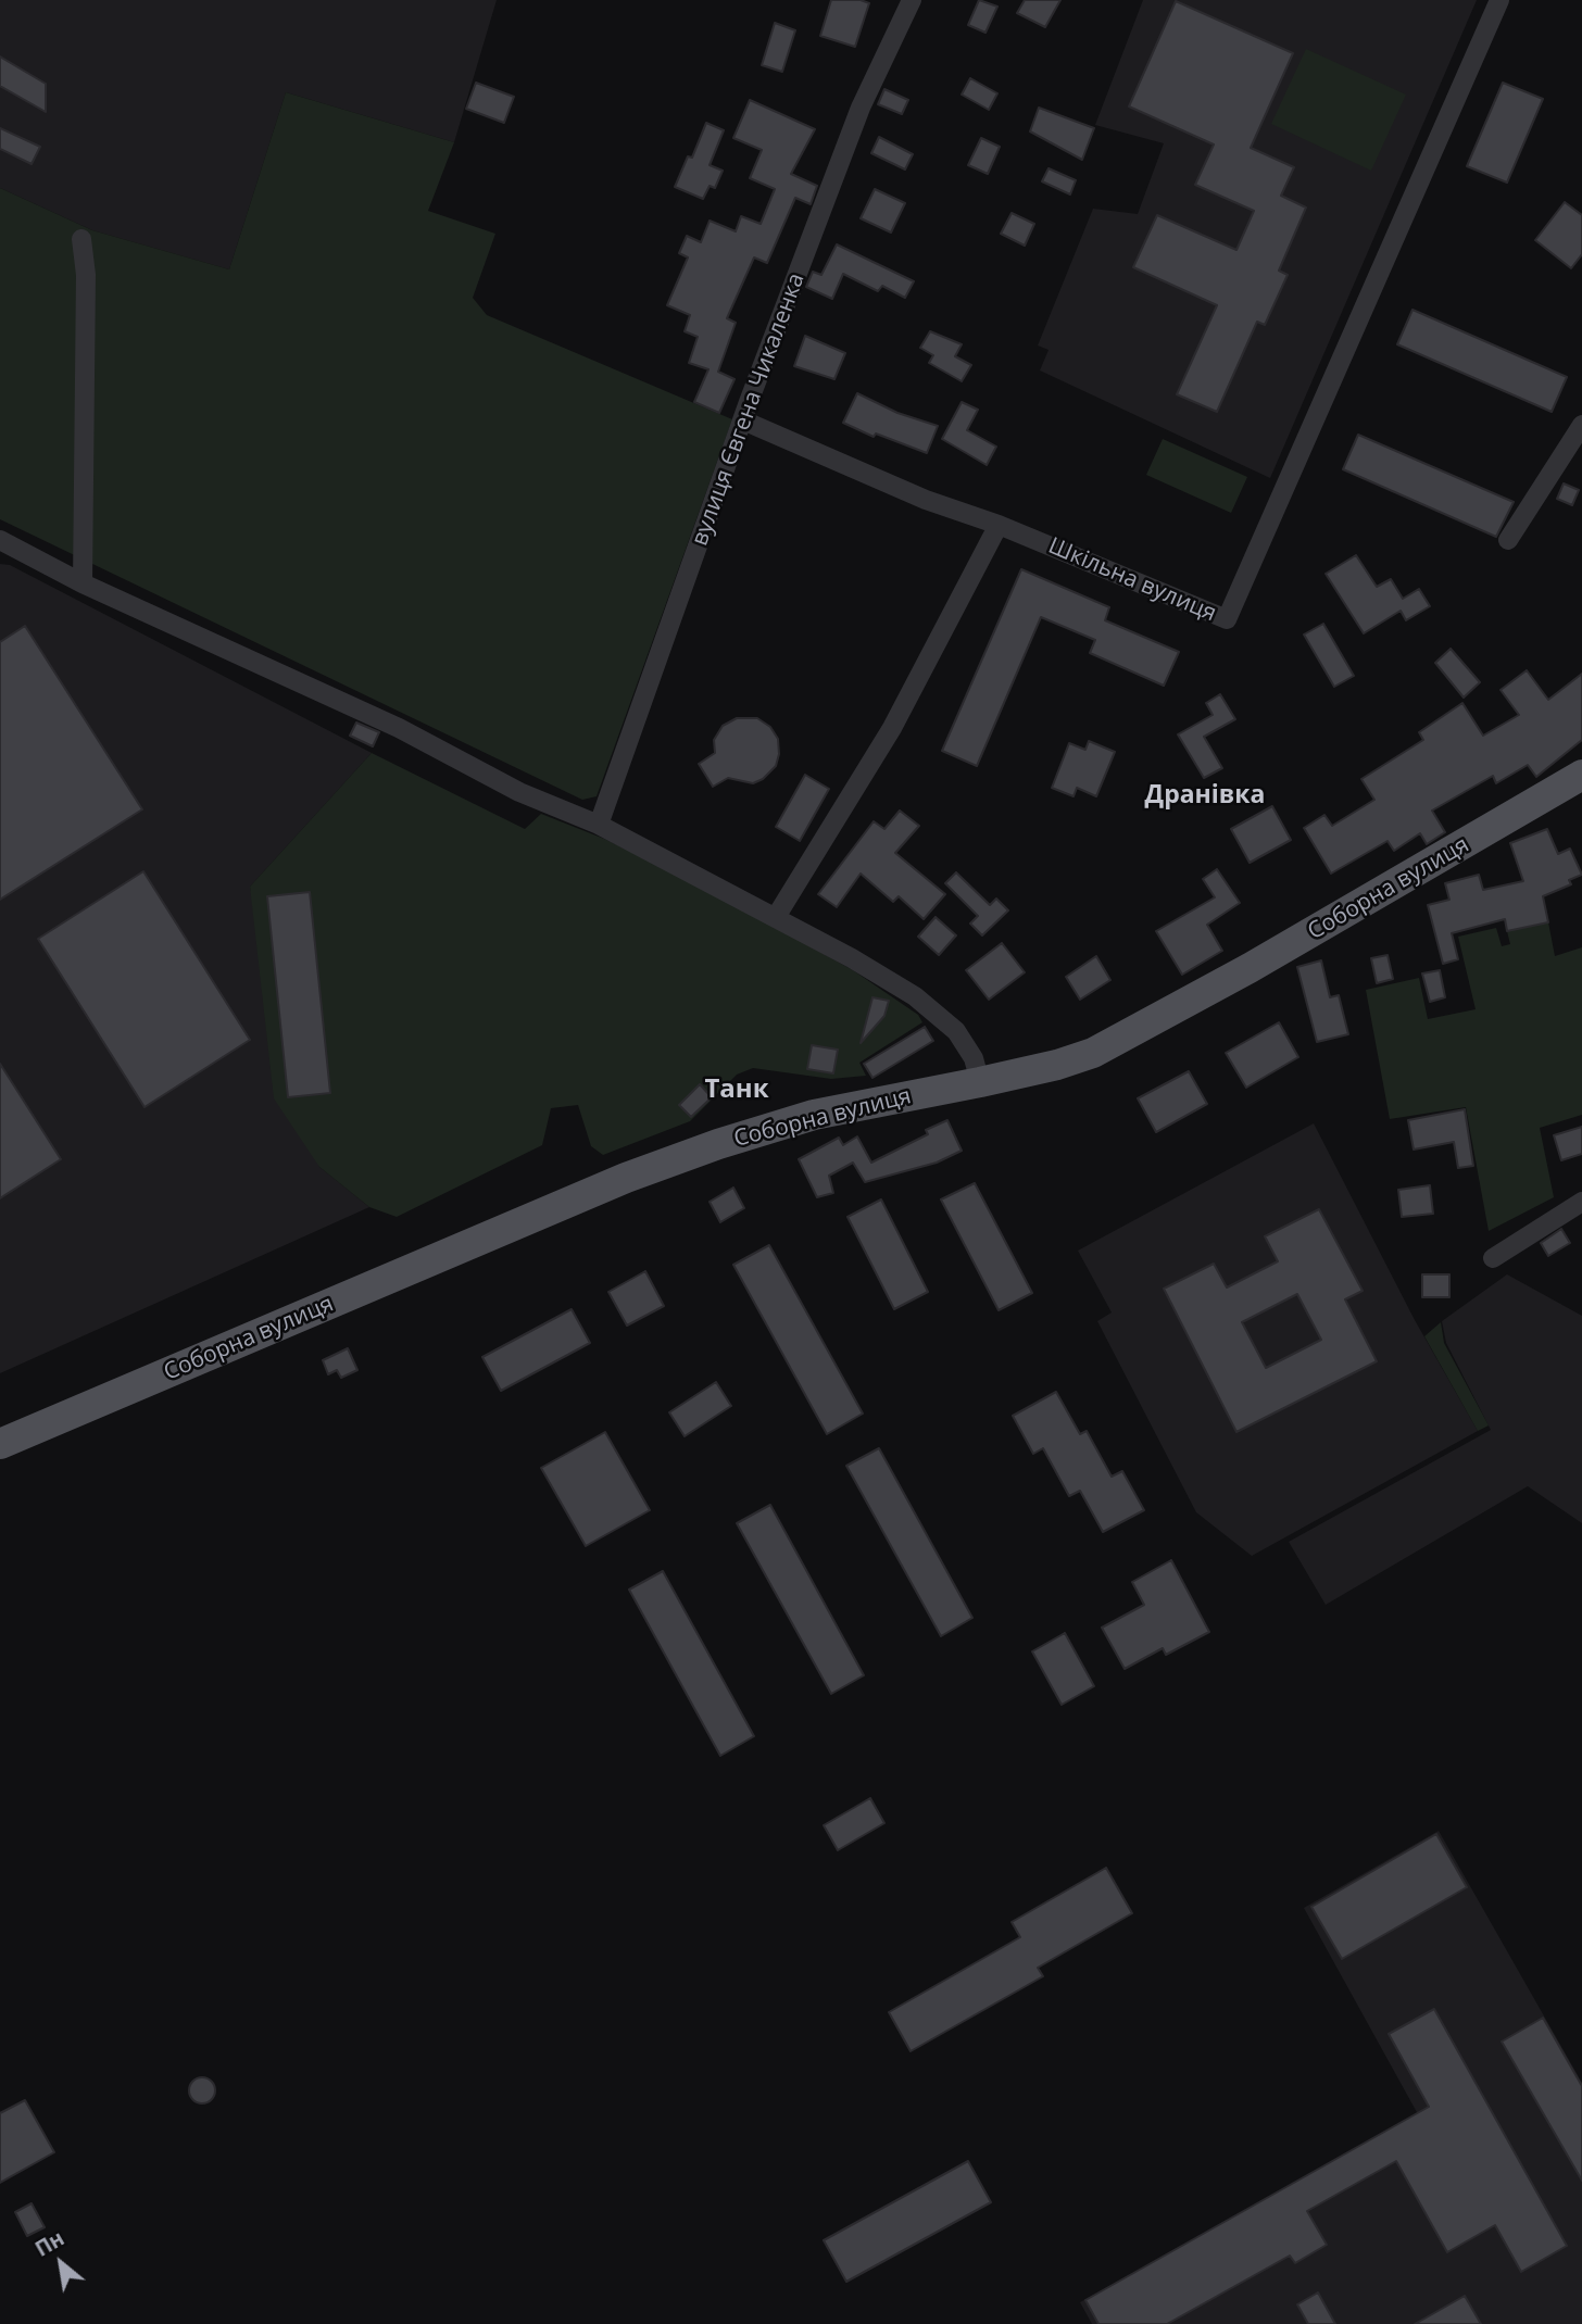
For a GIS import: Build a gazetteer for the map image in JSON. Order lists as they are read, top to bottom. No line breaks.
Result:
{"streets":{"main road":["Соборна вулиця"],"street":["вулиця Євгена Чикаленка","Шкільна вулиця"]},"districts":["Дранівка","Танк"],"north":"top left"}
